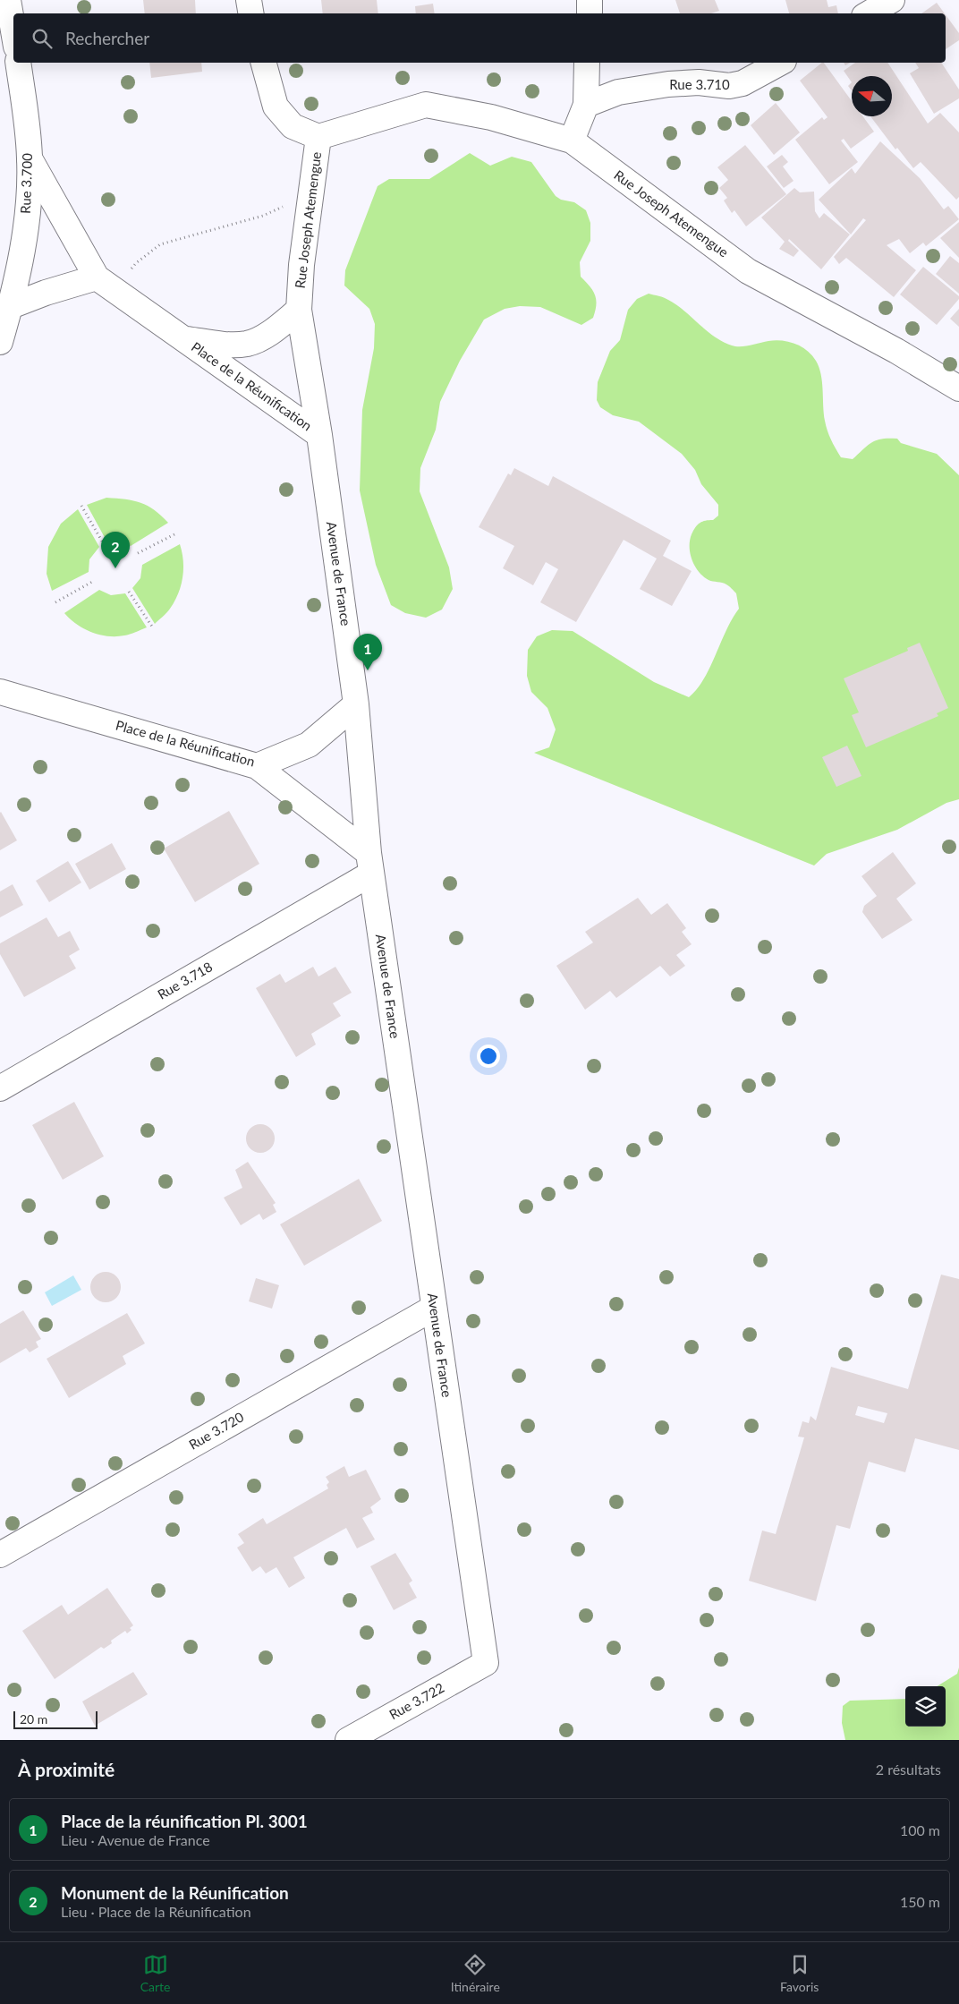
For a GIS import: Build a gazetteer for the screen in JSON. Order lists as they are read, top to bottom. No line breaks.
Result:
{"streets":{"street":["Rue 3.710","Rue 3.700","Rue Joseph Atemengue","Place de la Réunification","Avenue de France","Rue 3.718","Rue 3.720","Rue 3.722"]},"crossings":[["Rue Joseph Atemengue","Avenue de France"],["Place de la Réunification","Avenue de France"],["Avenue de France","Rue 3.718"],["Avenue de France","Rue 3.720"],["Avenue de France","Rue 3.722"]],"scale_bar":"20 m","north":"left","page":{"search":"Rechercher","pins":["2","1"],"scale":"20 m","heading":["À proximité","2 résultats"],"list":[{"mark":"1","name":"Place de la réunification Pl. 3001","note":"Lieu · Avenue de France","value":"100 m"},{"mark":"2","name":"Monument de la Réunification","note":"Lieu · Place de la Réunification","value":"150 m"}],"nav":["Carte","Itinéraire","Favoris"]}}
